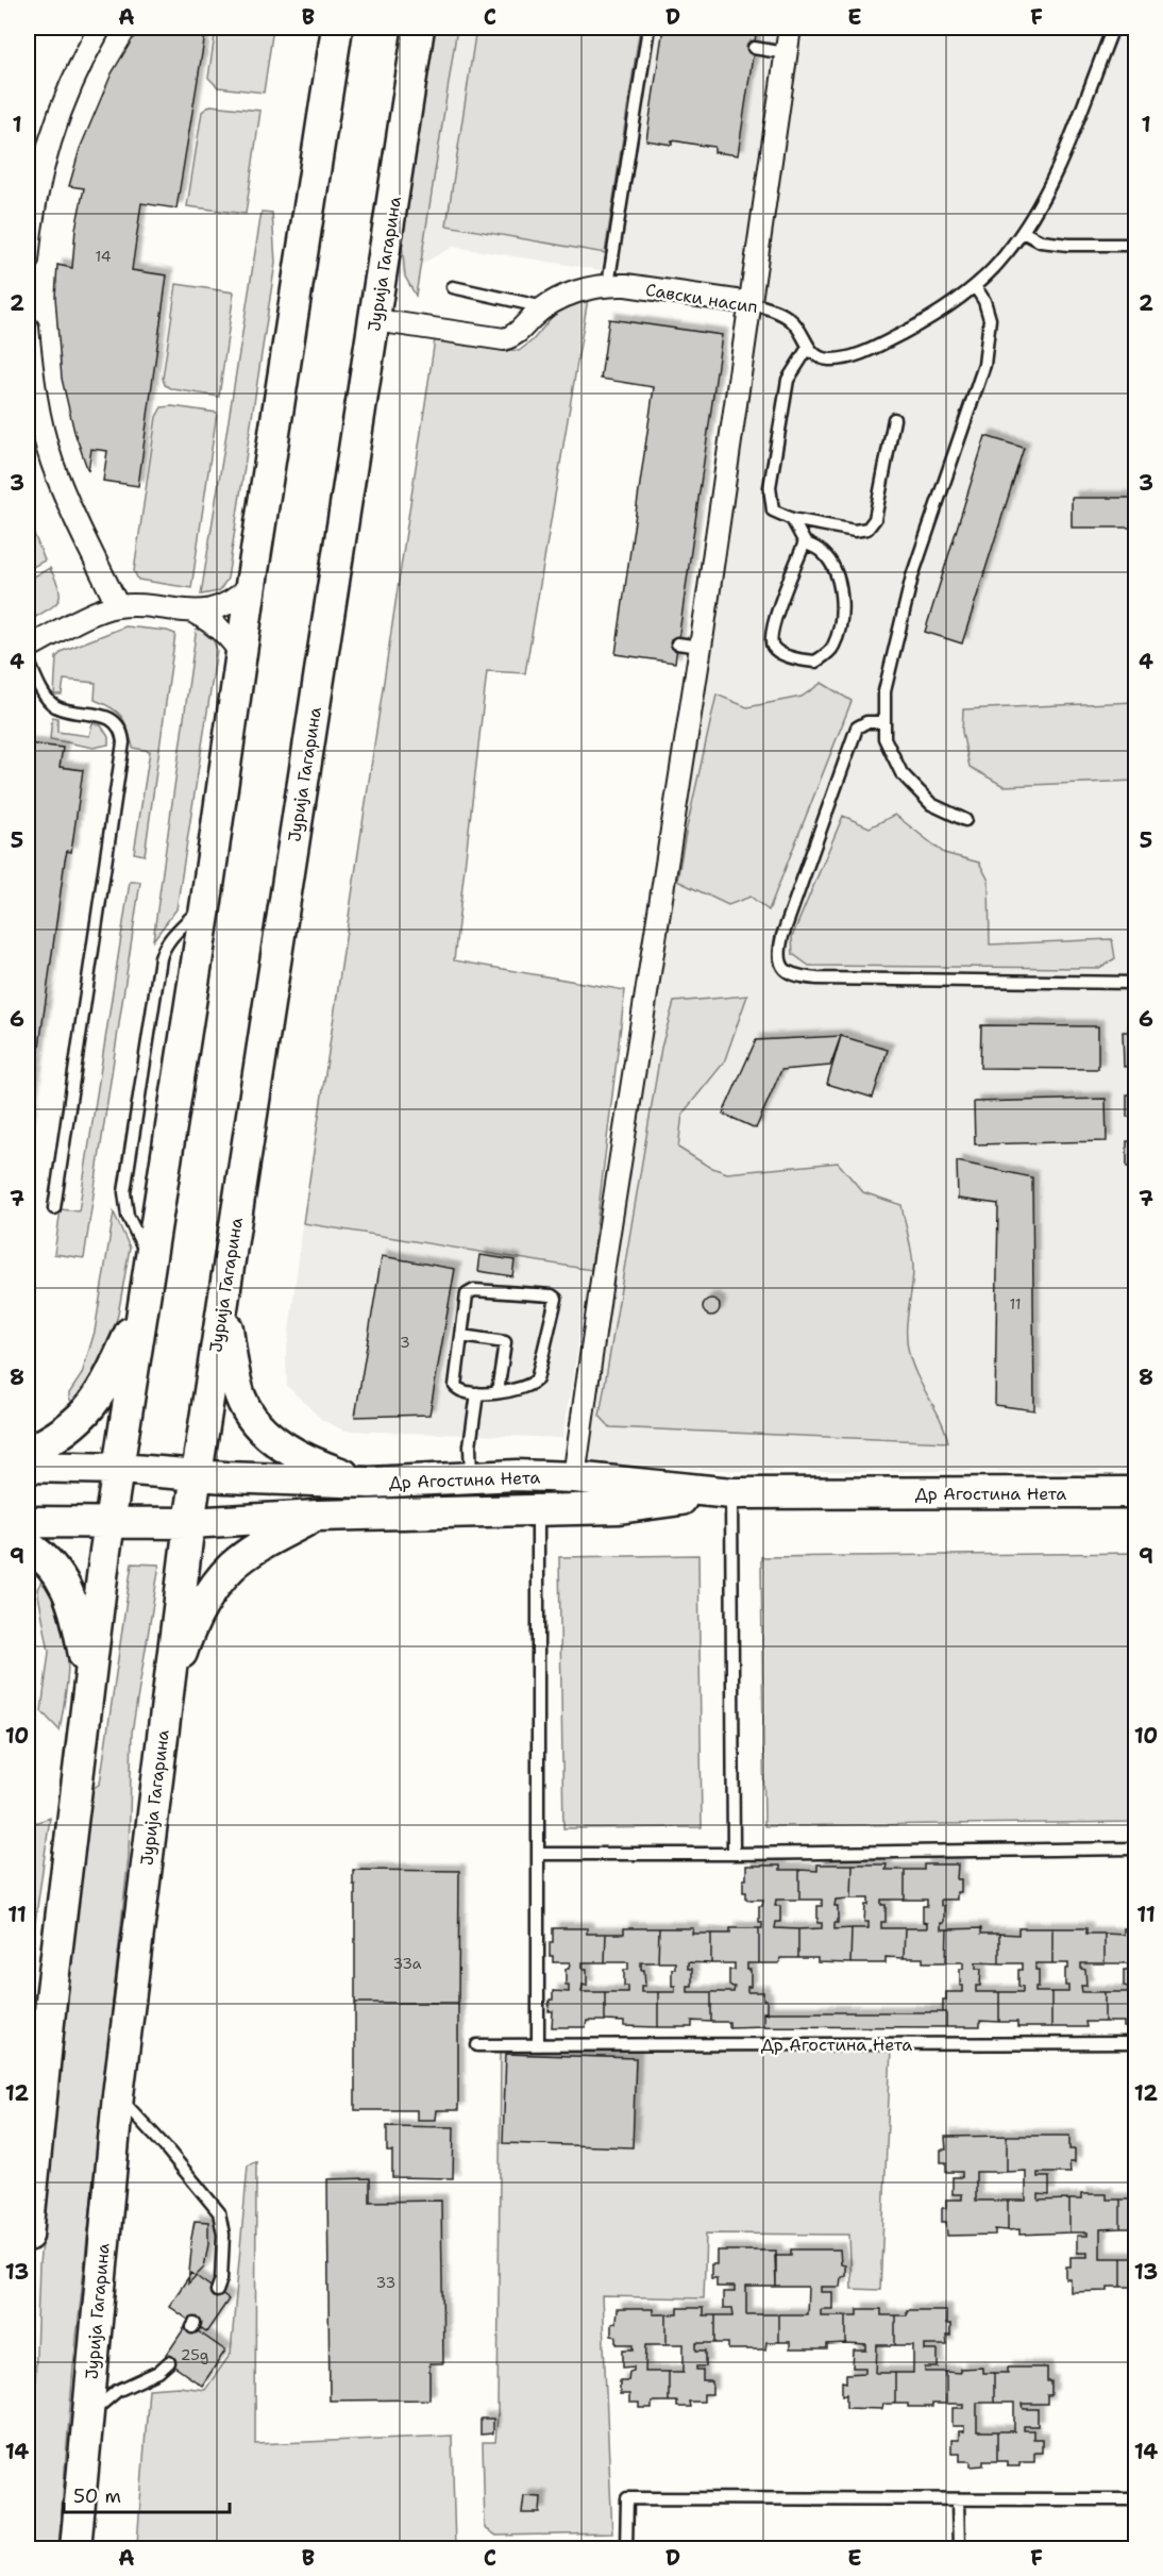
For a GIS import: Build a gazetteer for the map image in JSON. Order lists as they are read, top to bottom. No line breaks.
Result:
{"streets":{"main road":["Јурија Гагарина","Др Агостина Нета"],"street":["Савски насип"]},"crossings":[["Јурија Гагарина","Савски насип"],["Јурија Гагарина","Др Агостина Нета"]],"house_numbers":["14","11","3","33a","33","25g"],"scale_bar":"50 m","grid":{"columns":["A","B","C","D","E","F"],"rows":["1","2","3","4","5","6","7","8","9","10","11","12","13","14"]}}
